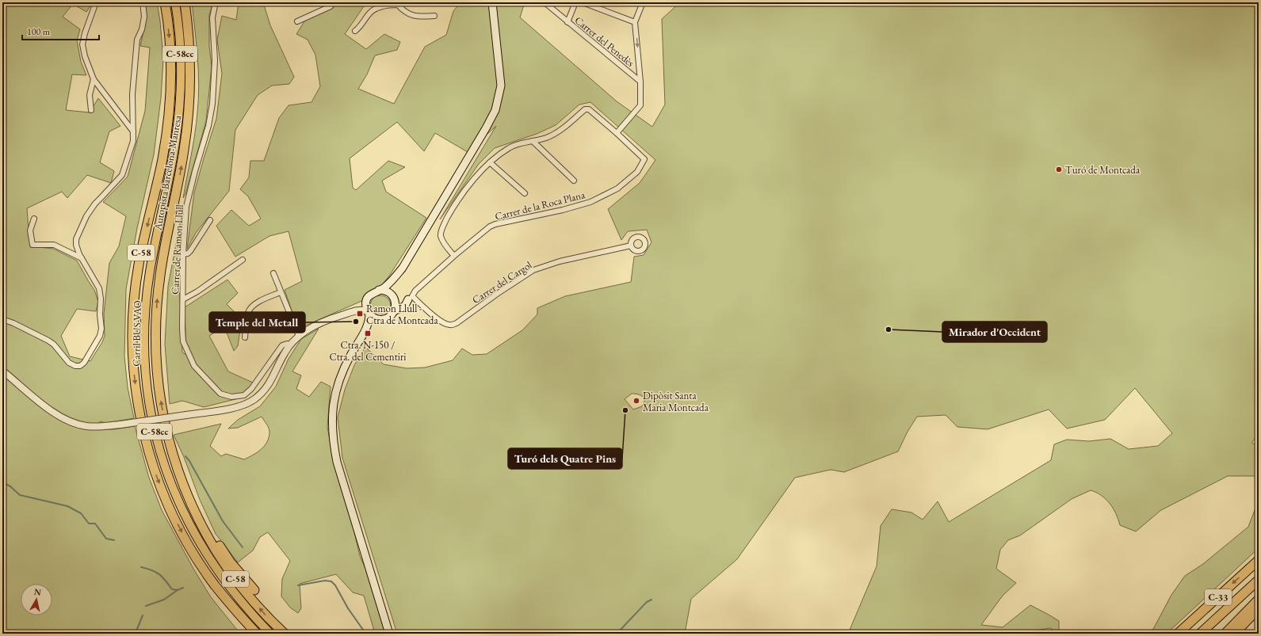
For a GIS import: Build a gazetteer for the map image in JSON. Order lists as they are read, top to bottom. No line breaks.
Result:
{"streets":{"highway":["C-58cc","Autopista Barcelona-Manresa","C-58","Carril BUS-VAO","C-33"],"street":["Carrer del Penedès","Carrer de la Roca Plana","Carrer de Ramon Llull","Carrer del Cargol"]},"crossings":[["Carrer de la Roca Plana","Carrer del Cargol"]],"places":{"other":["Turó de Montcada","Temple del Metall","Mirador d'Occident","Dipòsit Santa Maria Montcada","Turó dels Quatre Pins"],"transit":["Ramon Llull - Ctra de Montcada","Ctra. N-150 / Ctra. del Cementiri"]},"scale_bar":"100 m","north":"top"}
